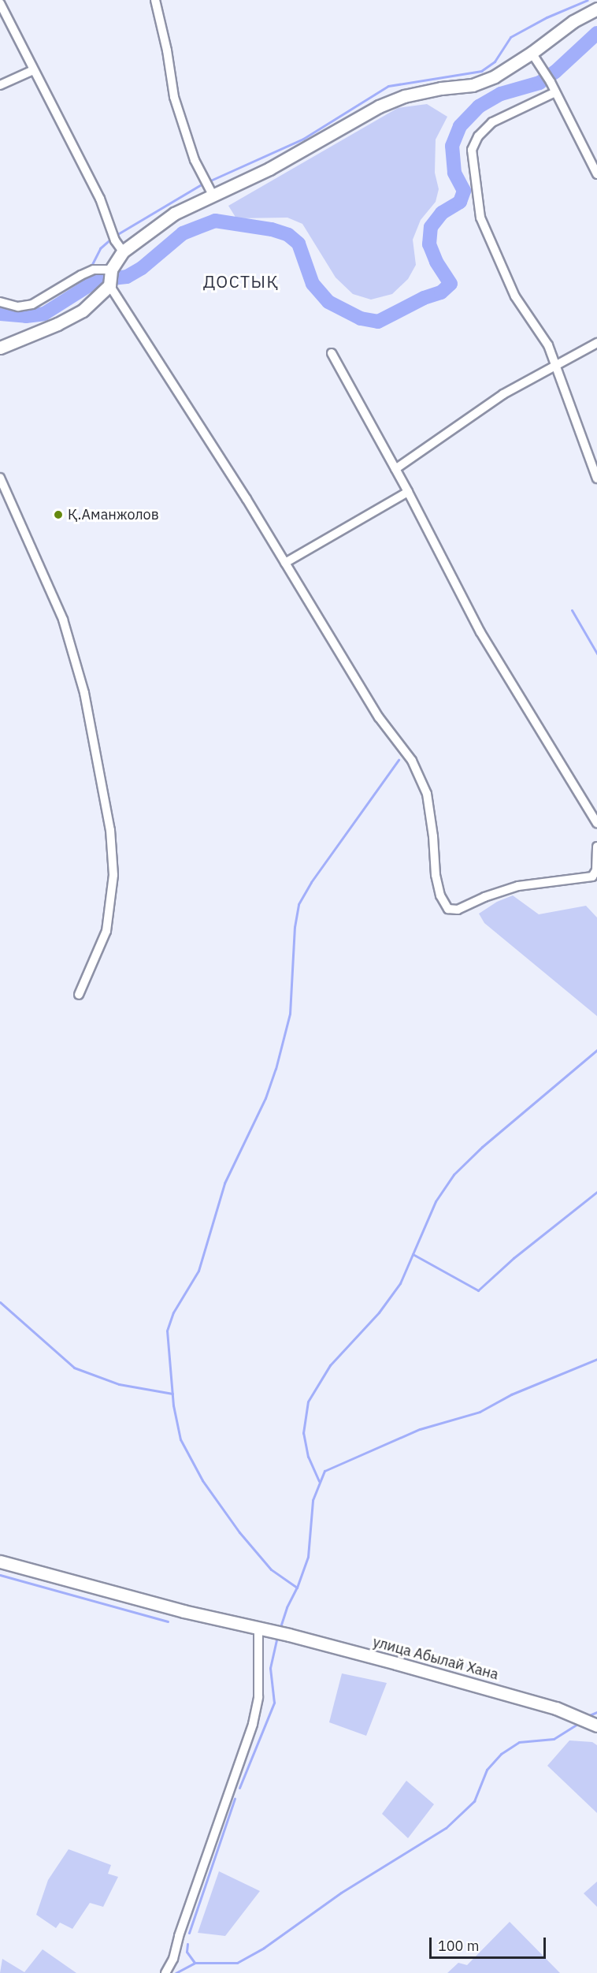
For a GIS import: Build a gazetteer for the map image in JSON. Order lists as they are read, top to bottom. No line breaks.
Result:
{"streets":{"main road":["улица Абылай Хана"]},"districts":["ДОСТЫҚ"],"places":["Қ.Аманжолов"],"scale_bar":"100 m"}
